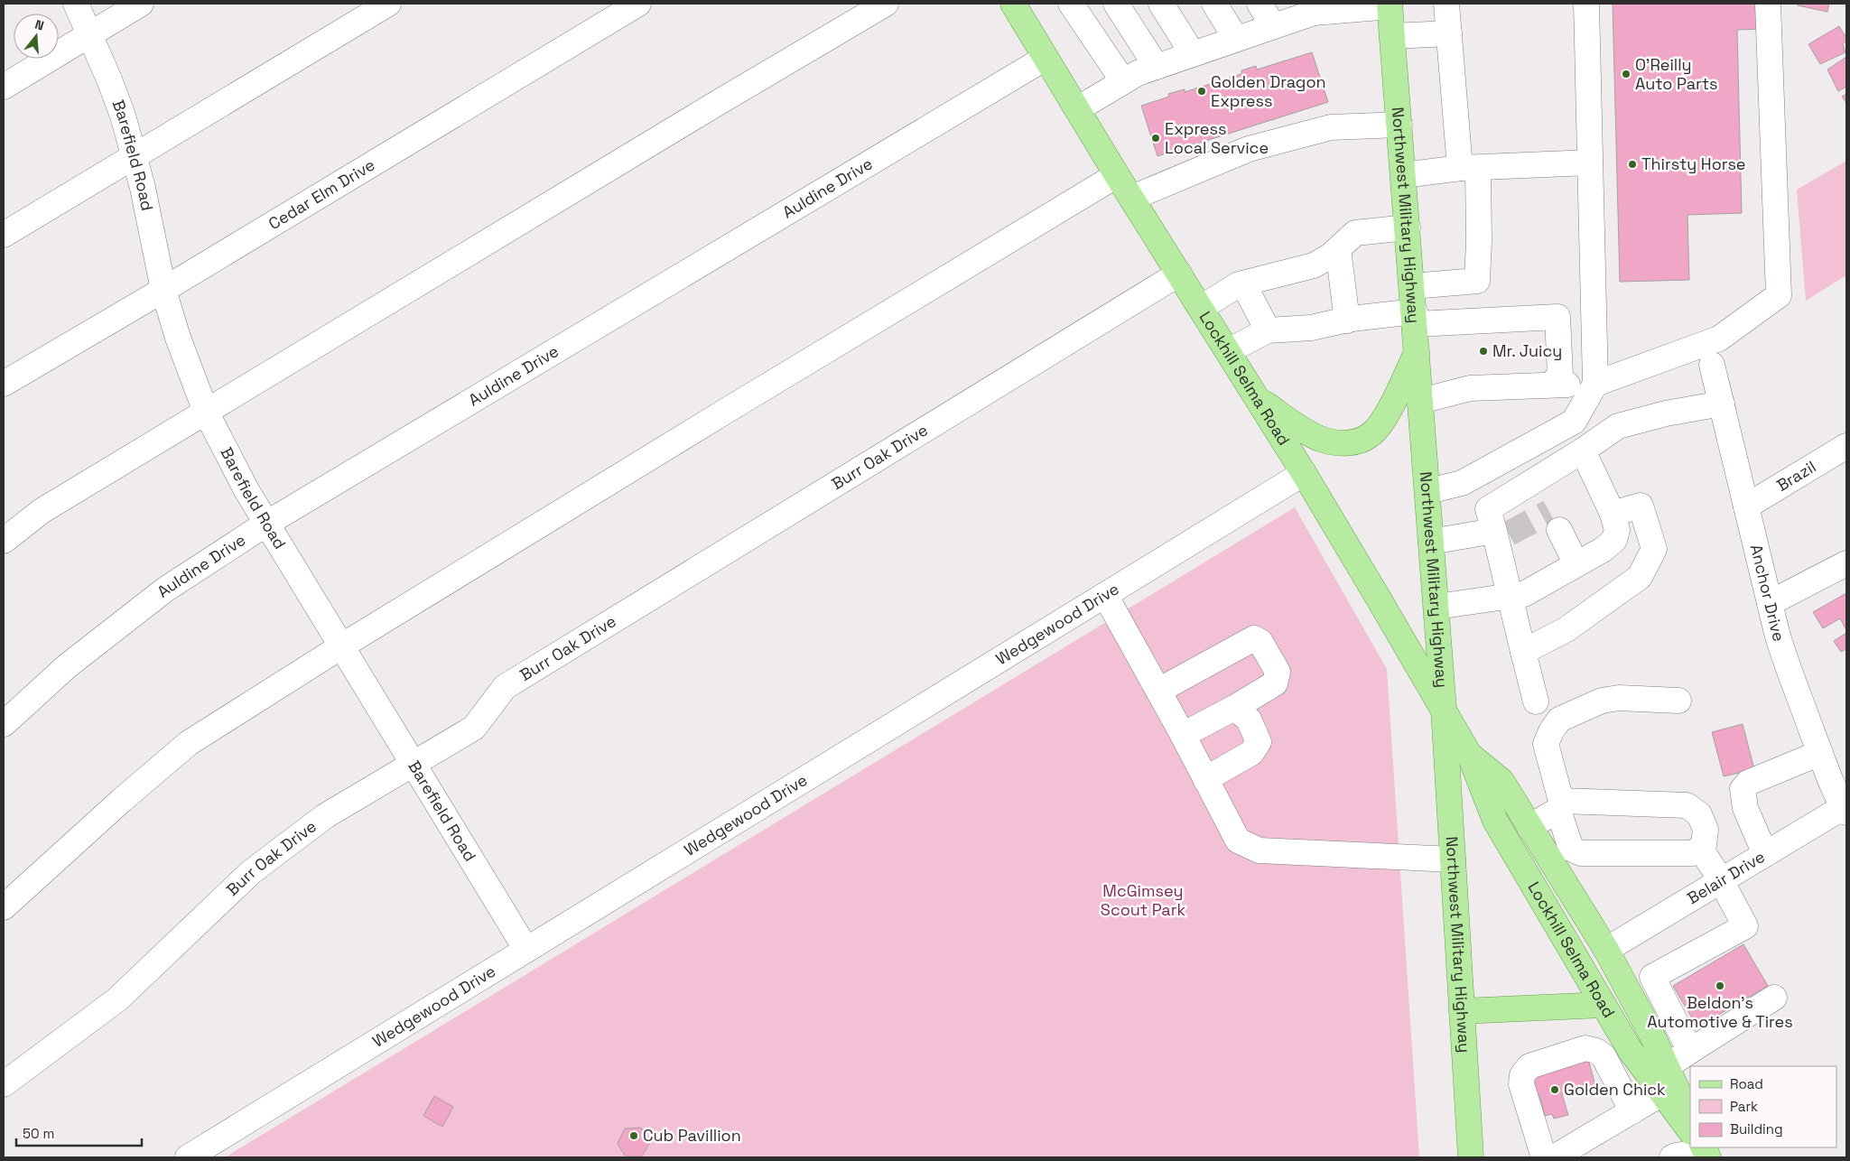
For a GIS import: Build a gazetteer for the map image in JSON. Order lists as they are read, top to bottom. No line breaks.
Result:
{"streets":{"main road":["Northwest Military Highway","Lockhill Selma Road"],"street":["Barefield Road","Auldine Drive","Cedar Elm Drive","Burr Oak Drive","Brazil","Anchor Drive","Wedgewood Drive","Belair Drive"]},"crossings":[["Barefield Road","Auldine Drive"],["Barefield Road","Cedar Elm Drive"],["Barefield Road","Burr Oak Drive"],["Barefield Road","Wedgewood Drive"],["Auldine Drive","Lockhill Selma Road"],["Northwest Military Highway","Lockhill Selma Road"],["Lockhill Selma Road","Burr Oak Drive"],["Lockhill Selma Road","Wedgewood Drive"],["Lockhill Selma Road","Belair Drive"],["Brazil","Anchor Drive"],["Anchor Drive","Belair Drive"]],"parks":["McGimsey Scout Park"],"places":["O'Reilly Auto Parts","Golden Dragon Express","Express Local Service","Thirsty Horse","Mr. Juicy","Beldon's Automotive & Tires","Golden Chick","Cub Pavillion"],"legend":["Road","Park","Building"],"scale_bar":"50 m","north":"top"}
